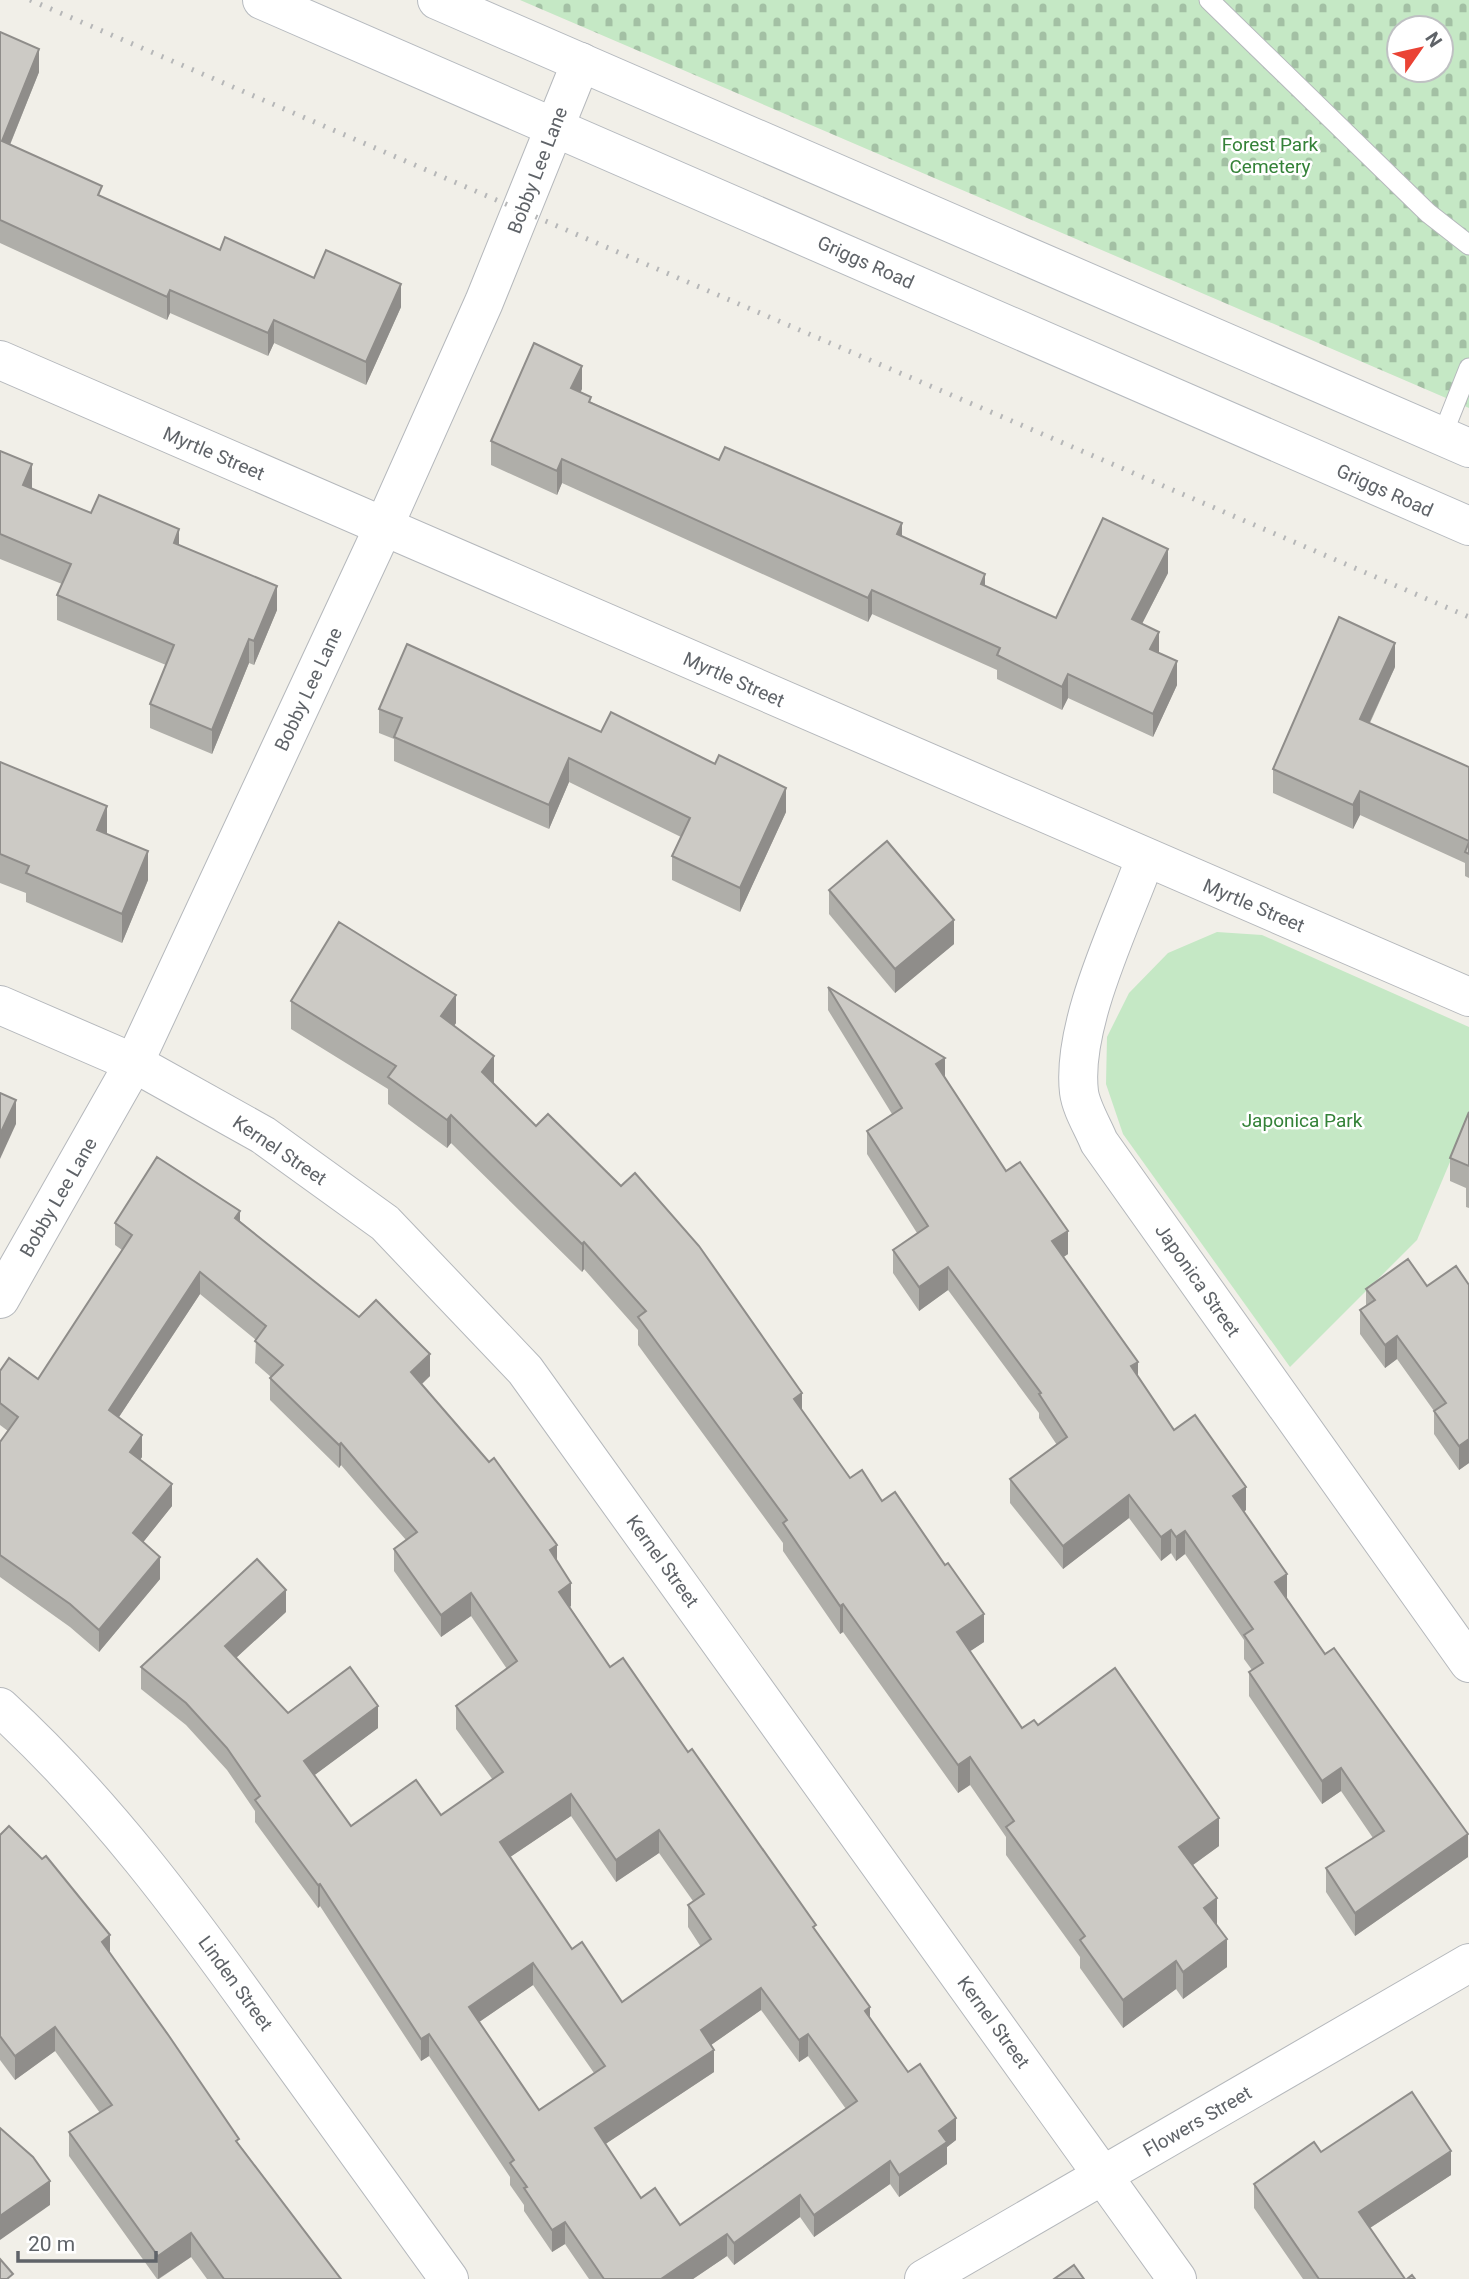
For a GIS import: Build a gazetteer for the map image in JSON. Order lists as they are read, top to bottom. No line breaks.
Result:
{"streets":{"street":["Bobby Lee Lane","Griggs Road","Myrtle Street","Kernel Street","Japonica Street","Linden Street","Flowers Street"]},"crossings":[["Bobby Lee Lane","Griggs Road"],["Bobby Lee Lane","Myrtle Street"],["Bobby Lee Lane","Kernel Street"],["Myrtle Street","Japonica Street"],["Kernel Street","Flowers Street"]],"parks":["Forest Park Cemetery","Japonica Park"],"scale_bar":"20 m","north":"top right"}
